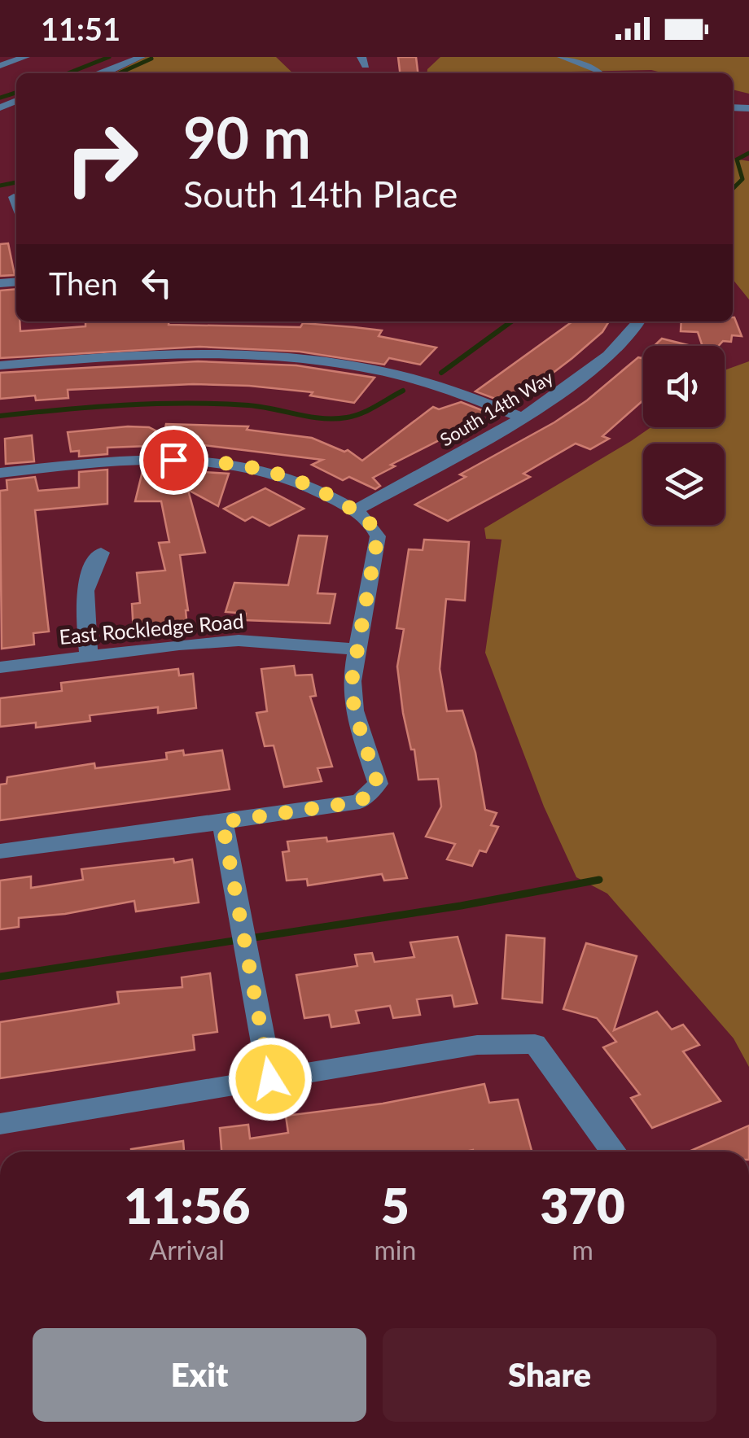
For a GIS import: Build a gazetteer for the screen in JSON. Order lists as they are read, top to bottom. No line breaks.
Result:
{"streets":{"street":["South 14th Way","East Rockledge Road"]},"page":{"status":"11:51","turn":["90 m","South 14th Place"],"then":"Then","eta":["11:56","Arrival","5","min","370","m"],"buttons":["Exit","Share"]}}
